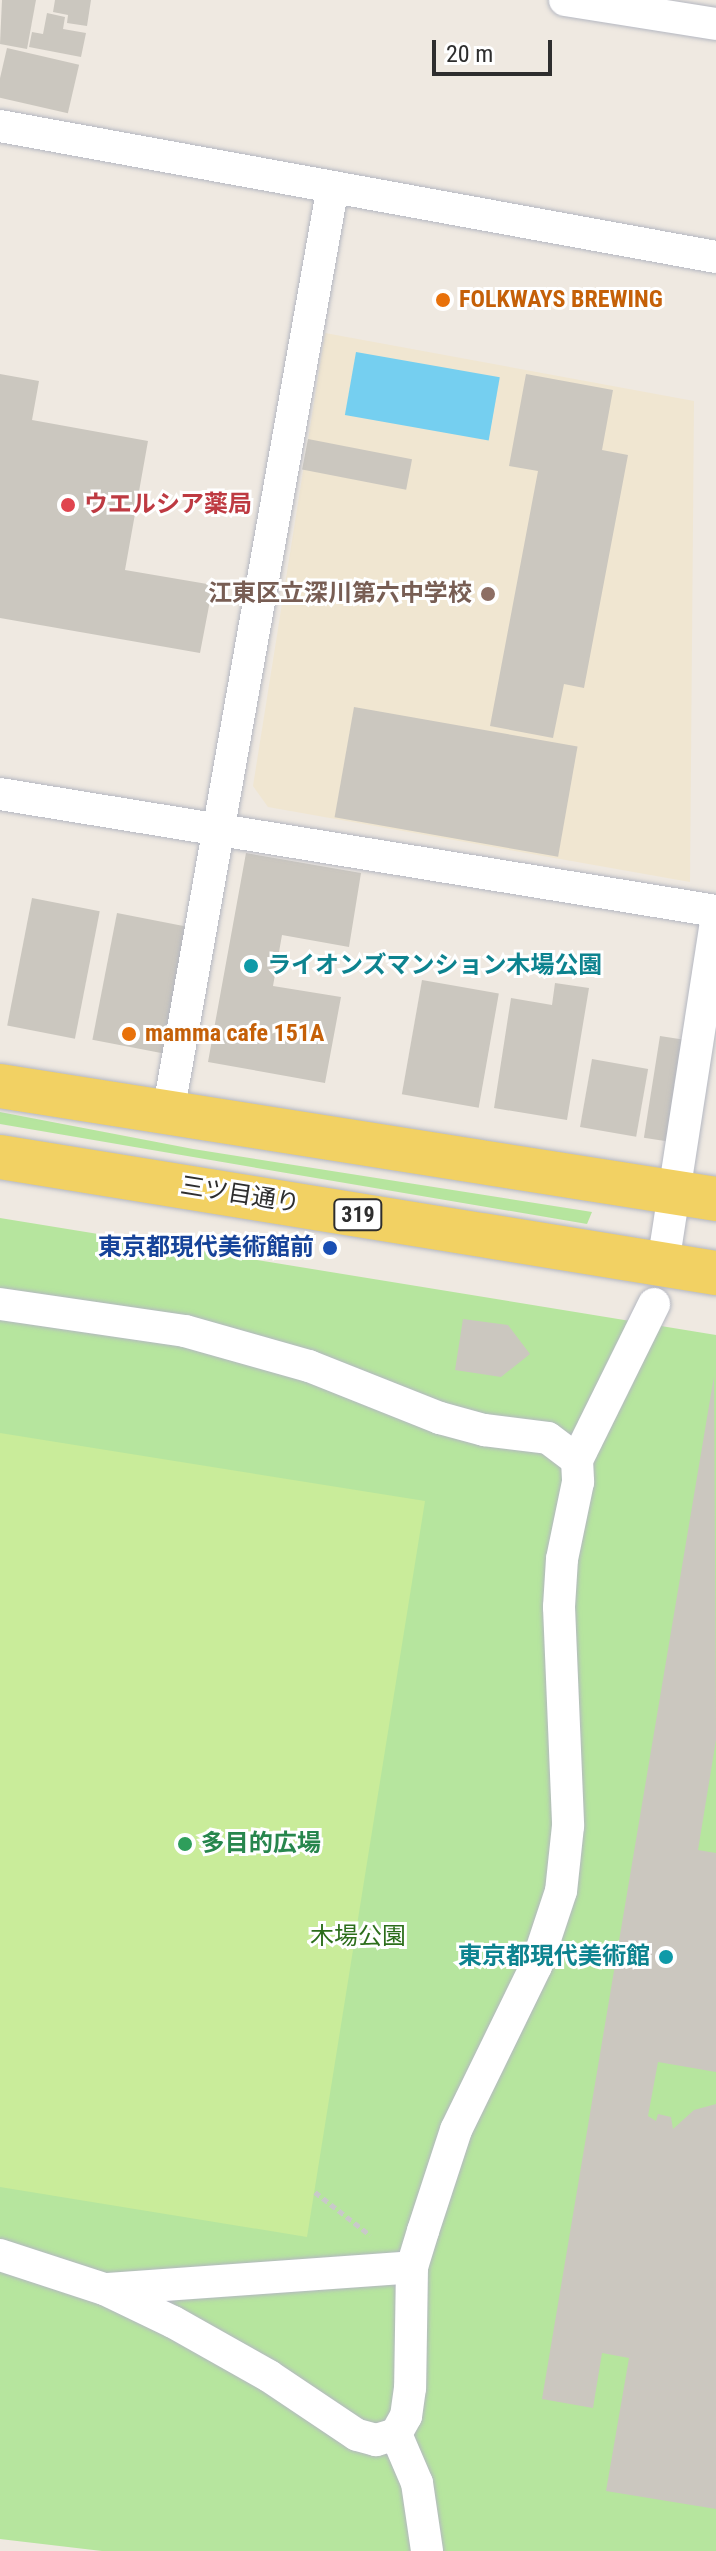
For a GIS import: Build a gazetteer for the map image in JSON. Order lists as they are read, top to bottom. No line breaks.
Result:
{"streets":{"main road":["三ツ目通り","319"]},"parks":["木場公園"],"places":["FOLKWAYS BREWING","ウエルシア薬局","江東区立深川第六中学校","ライオンズマンション木場公園","mamma cafe 151A","東京都現代美術館前","多目的広場","東京都現代美術館"],"scale_bar":"20 m"}
